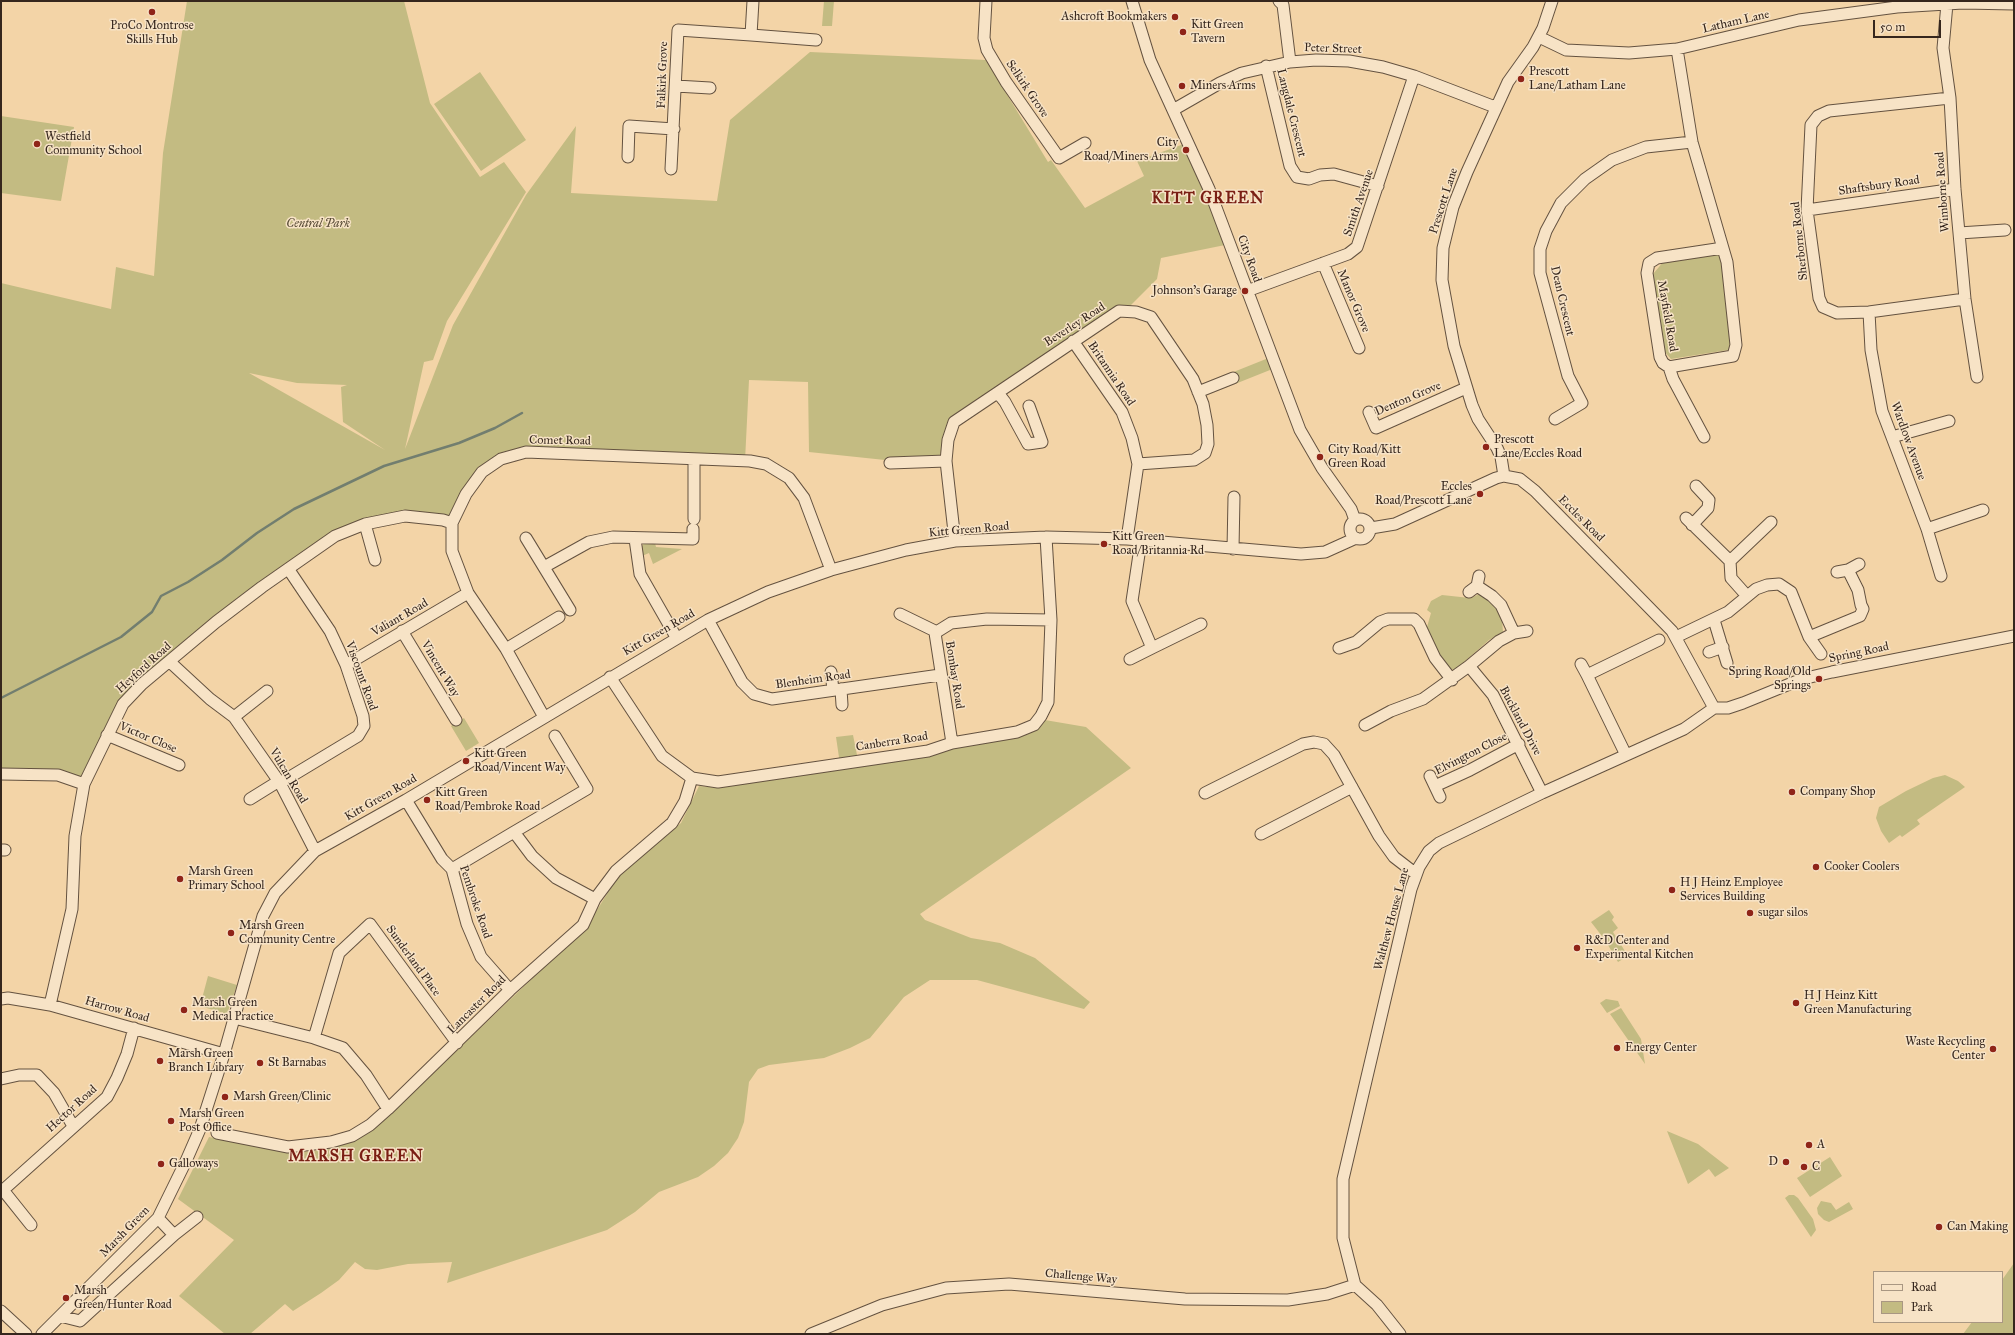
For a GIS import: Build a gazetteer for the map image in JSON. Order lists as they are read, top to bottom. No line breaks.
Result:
{"streets":{"street":["Latham Lane","Peter Street","Falkirk Grove","Selkirk Grove","Langdale Crescent","Shaftsbury Road","Wimborne Road","Prescott Lane","Smith Avenue","Sherborne Road","City Road","Manor Grove","Dean Crescent","Mayfield Road","Beverley Road","Britannia Road","Denton Grove","Comet Road","Wardlow Avenue","Eccles Road","Kitt Green Road","Valiant Road","Spring Road","Heyford Road","Vincent Way","Bombay Road","Viscount Road","Blenheim Road","Buckland Drive","Victor Close","Canberra Road","Elvington Close","Vulcan Road","Pembroke Road","Walthew House Lane","Sunderland Place","Lancaster Road","Harrow Road","Hector Road","Marsh Green","Challenge Way"]},"crossings":[["Latham Lane","Wimborne Road"],["Latham Lane","Prescott Lane"],["Latham Lane","Mayfield Road"],["Peter Street","Langdale Crescent"],["Peter Street","Prescott Lane"],["Peter Street","Smith Avenue"],["Peter Street","City Road"],["Langdale Crescent","Smith Avenue"],["Shaftsbury Road","Wimborne Road"],["Shaftsbury Road","Sherborne Road"],["Wimborne Road","Sherborne Road"],["Prescott Lane","Denton Grove"],["Prescott Lane","Eccles Road"],["Smith Avenue","City Road"],["Smith Avenue","Manor Grove"],["Sherborne Road","Wardlow Avenue"],["City Road","Kitt Green Road"],["Dean Crescent","Mayfield Road"],["Beverley Road","Britannia Road"],["Beverley Road","Kitt Green Road"],["Britannia Road","Kitt Green Road"],["Comet Road","Kitt Green Road"],["Comet Road","Valiant Road"],["Comet Road","Heyford Road"],["Eccles Road","Spring Road"],["Eccles Road","Walthew House Lane"],["Kitt Green Road","Blenheim Road"],["Kitt Green Road","Canberra Road"],["Kitt Green Road","Vulcan Road"],["Kitt Green Road","Pembroke Road"],["Kitt Green Road","Harrow Road"],["Kitt Green Road","Marsh Green"],["Valiant Road","Vincent Way"],["Valiant Road","Viscount Road"],["Spring Road","Walthew House Lane"],["Heyford Road","Viscount Road"],["Heyford Road","Victor Close"],["Heyford Road","Vulcan Road"],["Heyford Road","Harrow Road"],["Bombay Road","Blenheim Road"],["Bombay Road","Canberra Road"],["Viscount Road","Vulcan Road"],["Buckland Drive","Elvington Close"],["Buckland Drive","Walthew House Lane"],["Canberra Road","Lancaster Road"],["Pembroke Road","Lancaster Road"],["Walthew House Lane","Challenge Way"],["Sunderland Place","Lancaster Road"],["Harrow Road","Hector Road"]],"districts":["KITT GREEN","MARSH GREEN"],"parks":["Central Park"],"places":["ProCo Montrose Skills Hub","Ashcroft Bookmakers","Kitt Green Tavern","Prescott Lane/Latham Lane","Miners Arms","Westfield Community School","City Road/Miners Arms","Johnson's Garage","Prescott Lane/Eccles Road","City Road/Kitt Green Road","Eccles Road/Prescott Lane","Kitt Green Road/Britannia Rd","Spring Road/Old Springs","Kitt Green Road/Vincent Way","Company Shop","Kitt Green Road/Pembroke Road","Cooker Coolers","Marsh Green Primary School","H J Heinz Employee Services Building","sugar silos","Marsh Green Community Centre","R&D Center and Experimental Kitchen","H J Heinz Kitt Green Manufacturing","Marsh Green Medical Practice","Energy Center","Waste Recycling Center","Marsh Green Branch Library","St Barnabas","Marsh Green/Clinic","Marsh Green Post Office","A","D","Galloways","C","Can Making","Marsh Green/Hunter Road"],"legend":["Road","Park"],"scale_bar":"50 m"}
